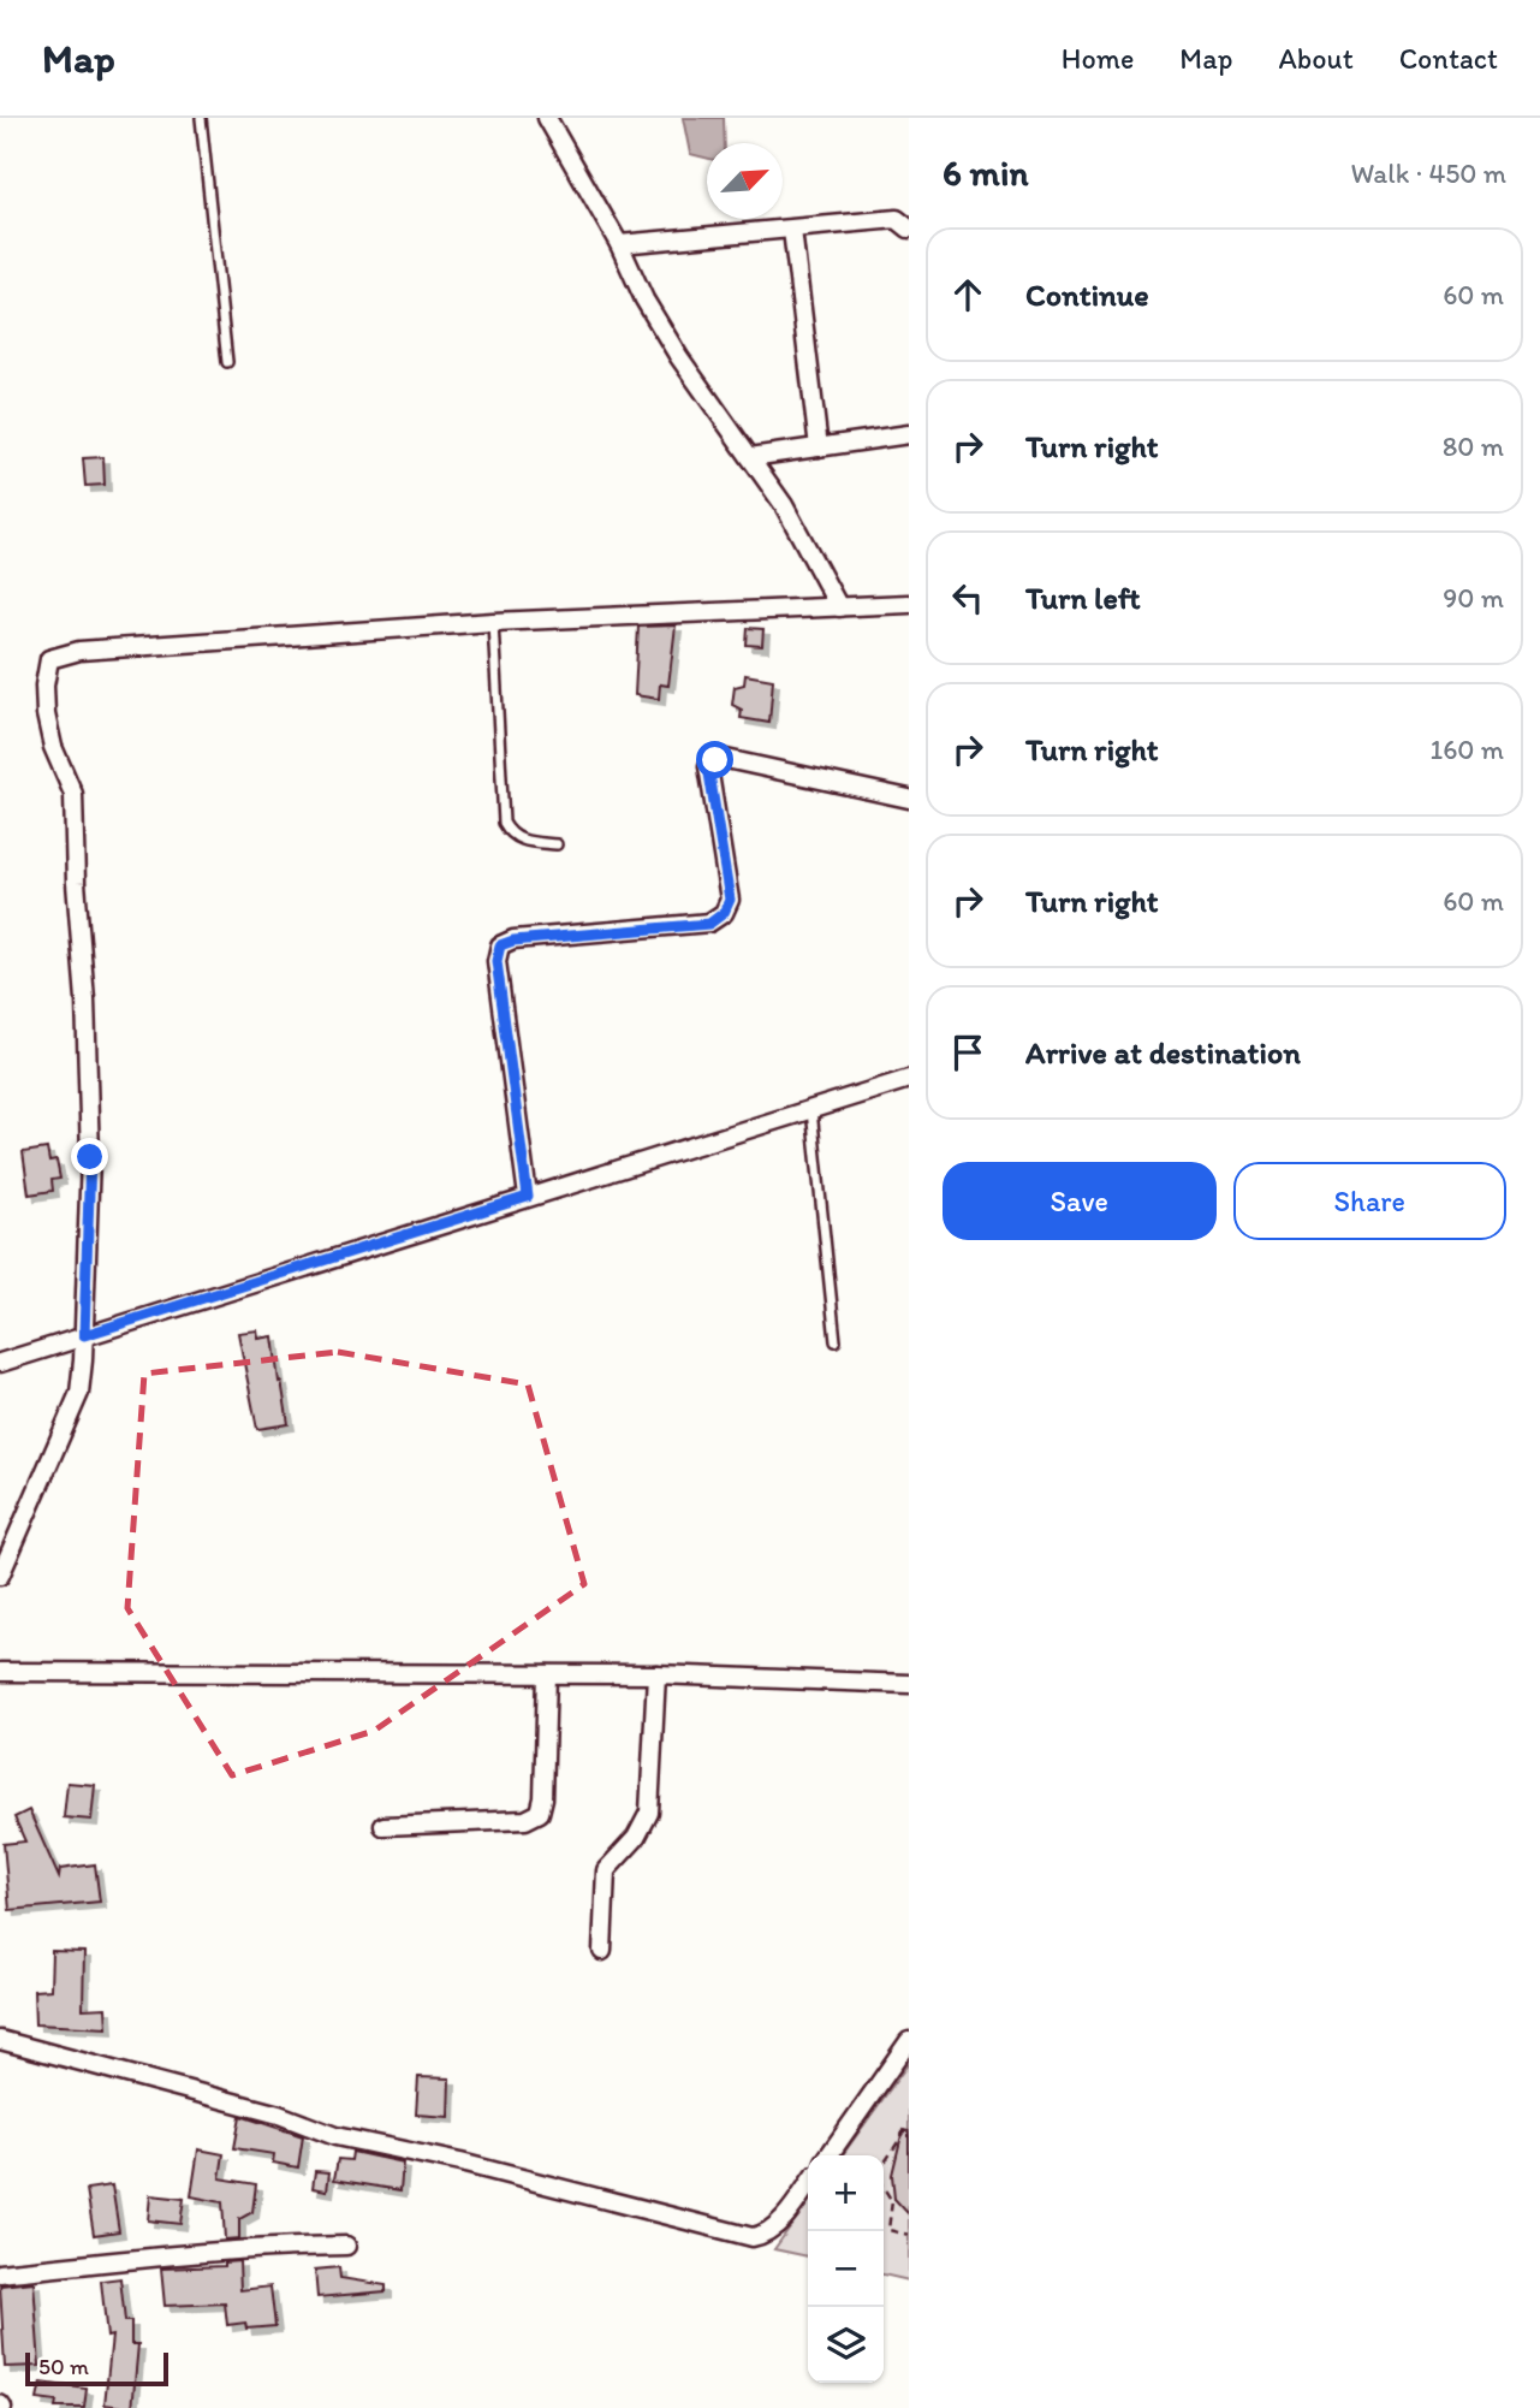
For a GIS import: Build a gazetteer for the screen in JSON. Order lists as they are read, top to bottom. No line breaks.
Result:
{"scale_bar":"50 m","north":"top right","page":{"header":"Map","nav":["Home","Map","About","Contact"],"heading":["6 min","Walk · 450 m"],"list":[["Continue","60 m"],["Turn right","80 m"],["Turn left","90 m"],["Turn right","160 m"],["Turn right","60 m"],"Arrive at destination"],"buttons":["Save","Share"],"map_buttons":["+","−"],"scale":"50 m"}}
